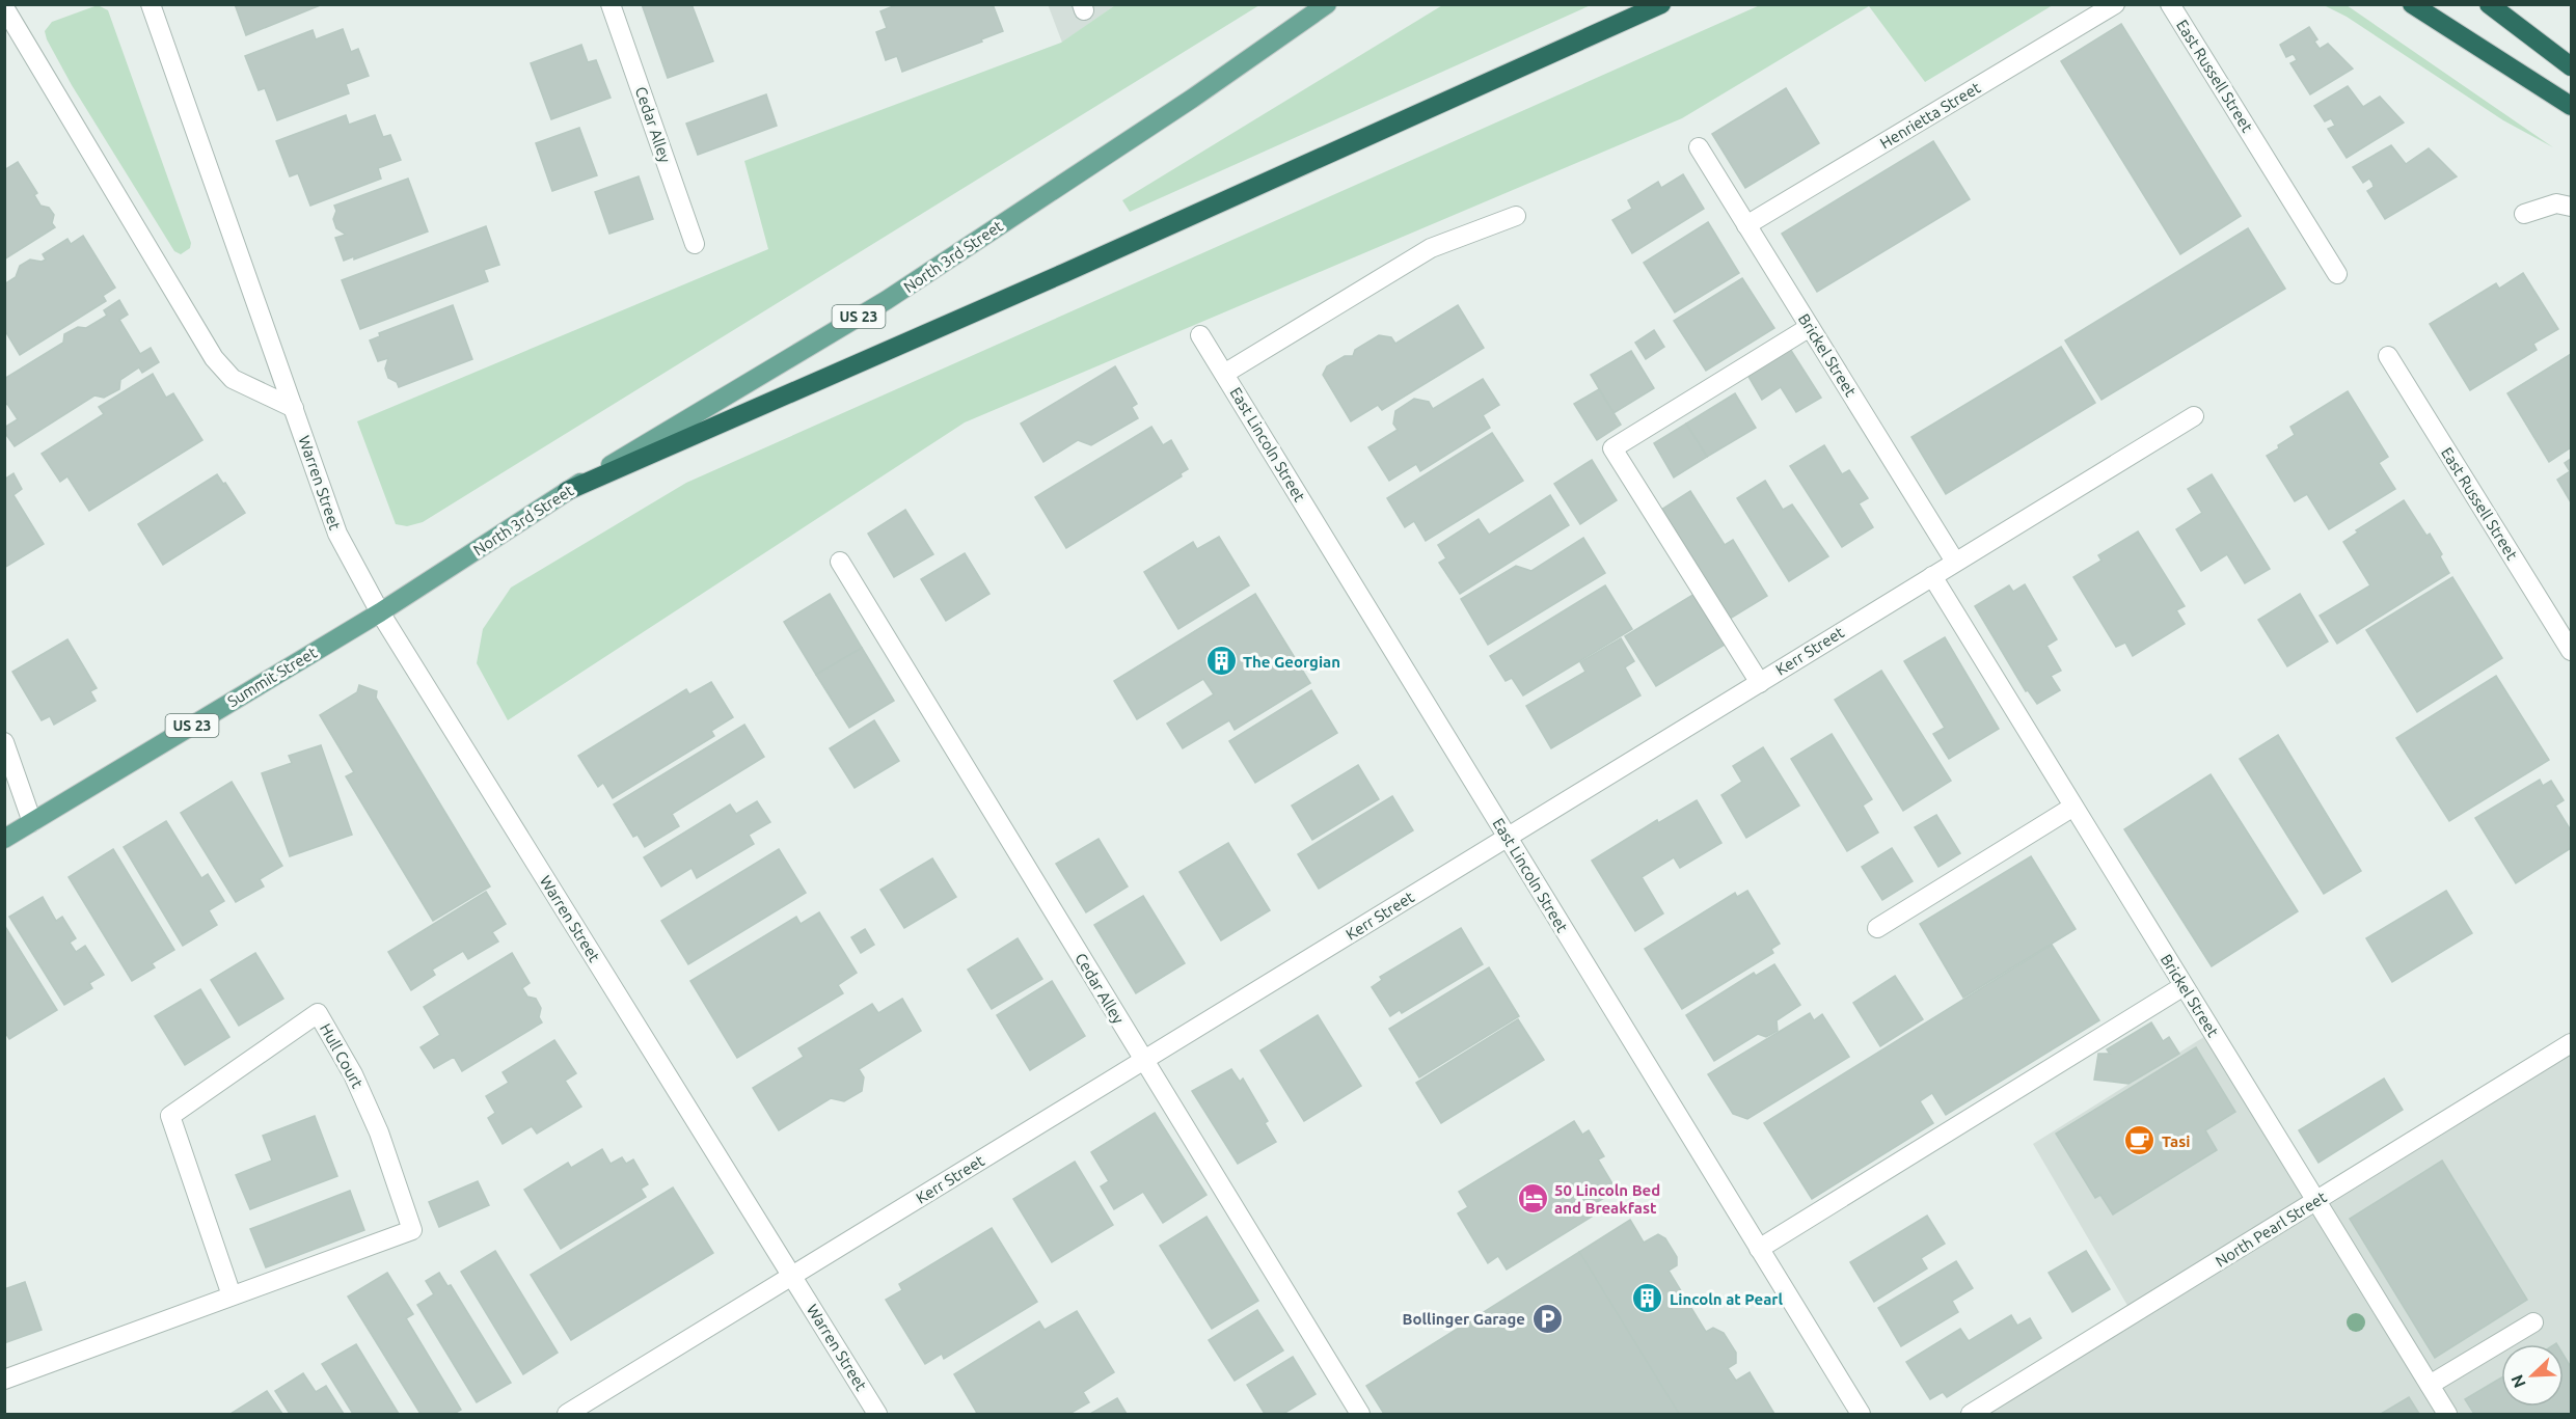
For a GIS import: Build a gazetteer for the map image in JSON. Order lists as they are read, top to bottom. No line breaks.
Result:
{"streets":{"main road":["North 3rd Street","US 23","Summit Street"],"street":["East Russell Street","Henrietta Street","Cedar Alley","Brickel Street","East Lincoln Street","Warren Street","Kerr Street","Hull Court","North Pearl Street"]},"crossings":[["Henrietta Street","Brickel Street"],["Cedar Alley","Kerr Street"],["North 3rd Street","Warren Street"],["North 3rd Street","Summit Street"],["Brickel Street","Kerr Street"],["Brickel Street","North Pearl Street"],["East Lincoln Street","Kerr Street"],["Warren Street","Kerr Street"],["Warren Street","Summit Street"]],"places":{"building":["The Georgian","Lincoln at Pearl"],"cafe":["Tasi"],"hotel":["50 Lincoln Bed and Breakfast"],"parking":["Bollinger Garage"]},"north":"bottom left"}
